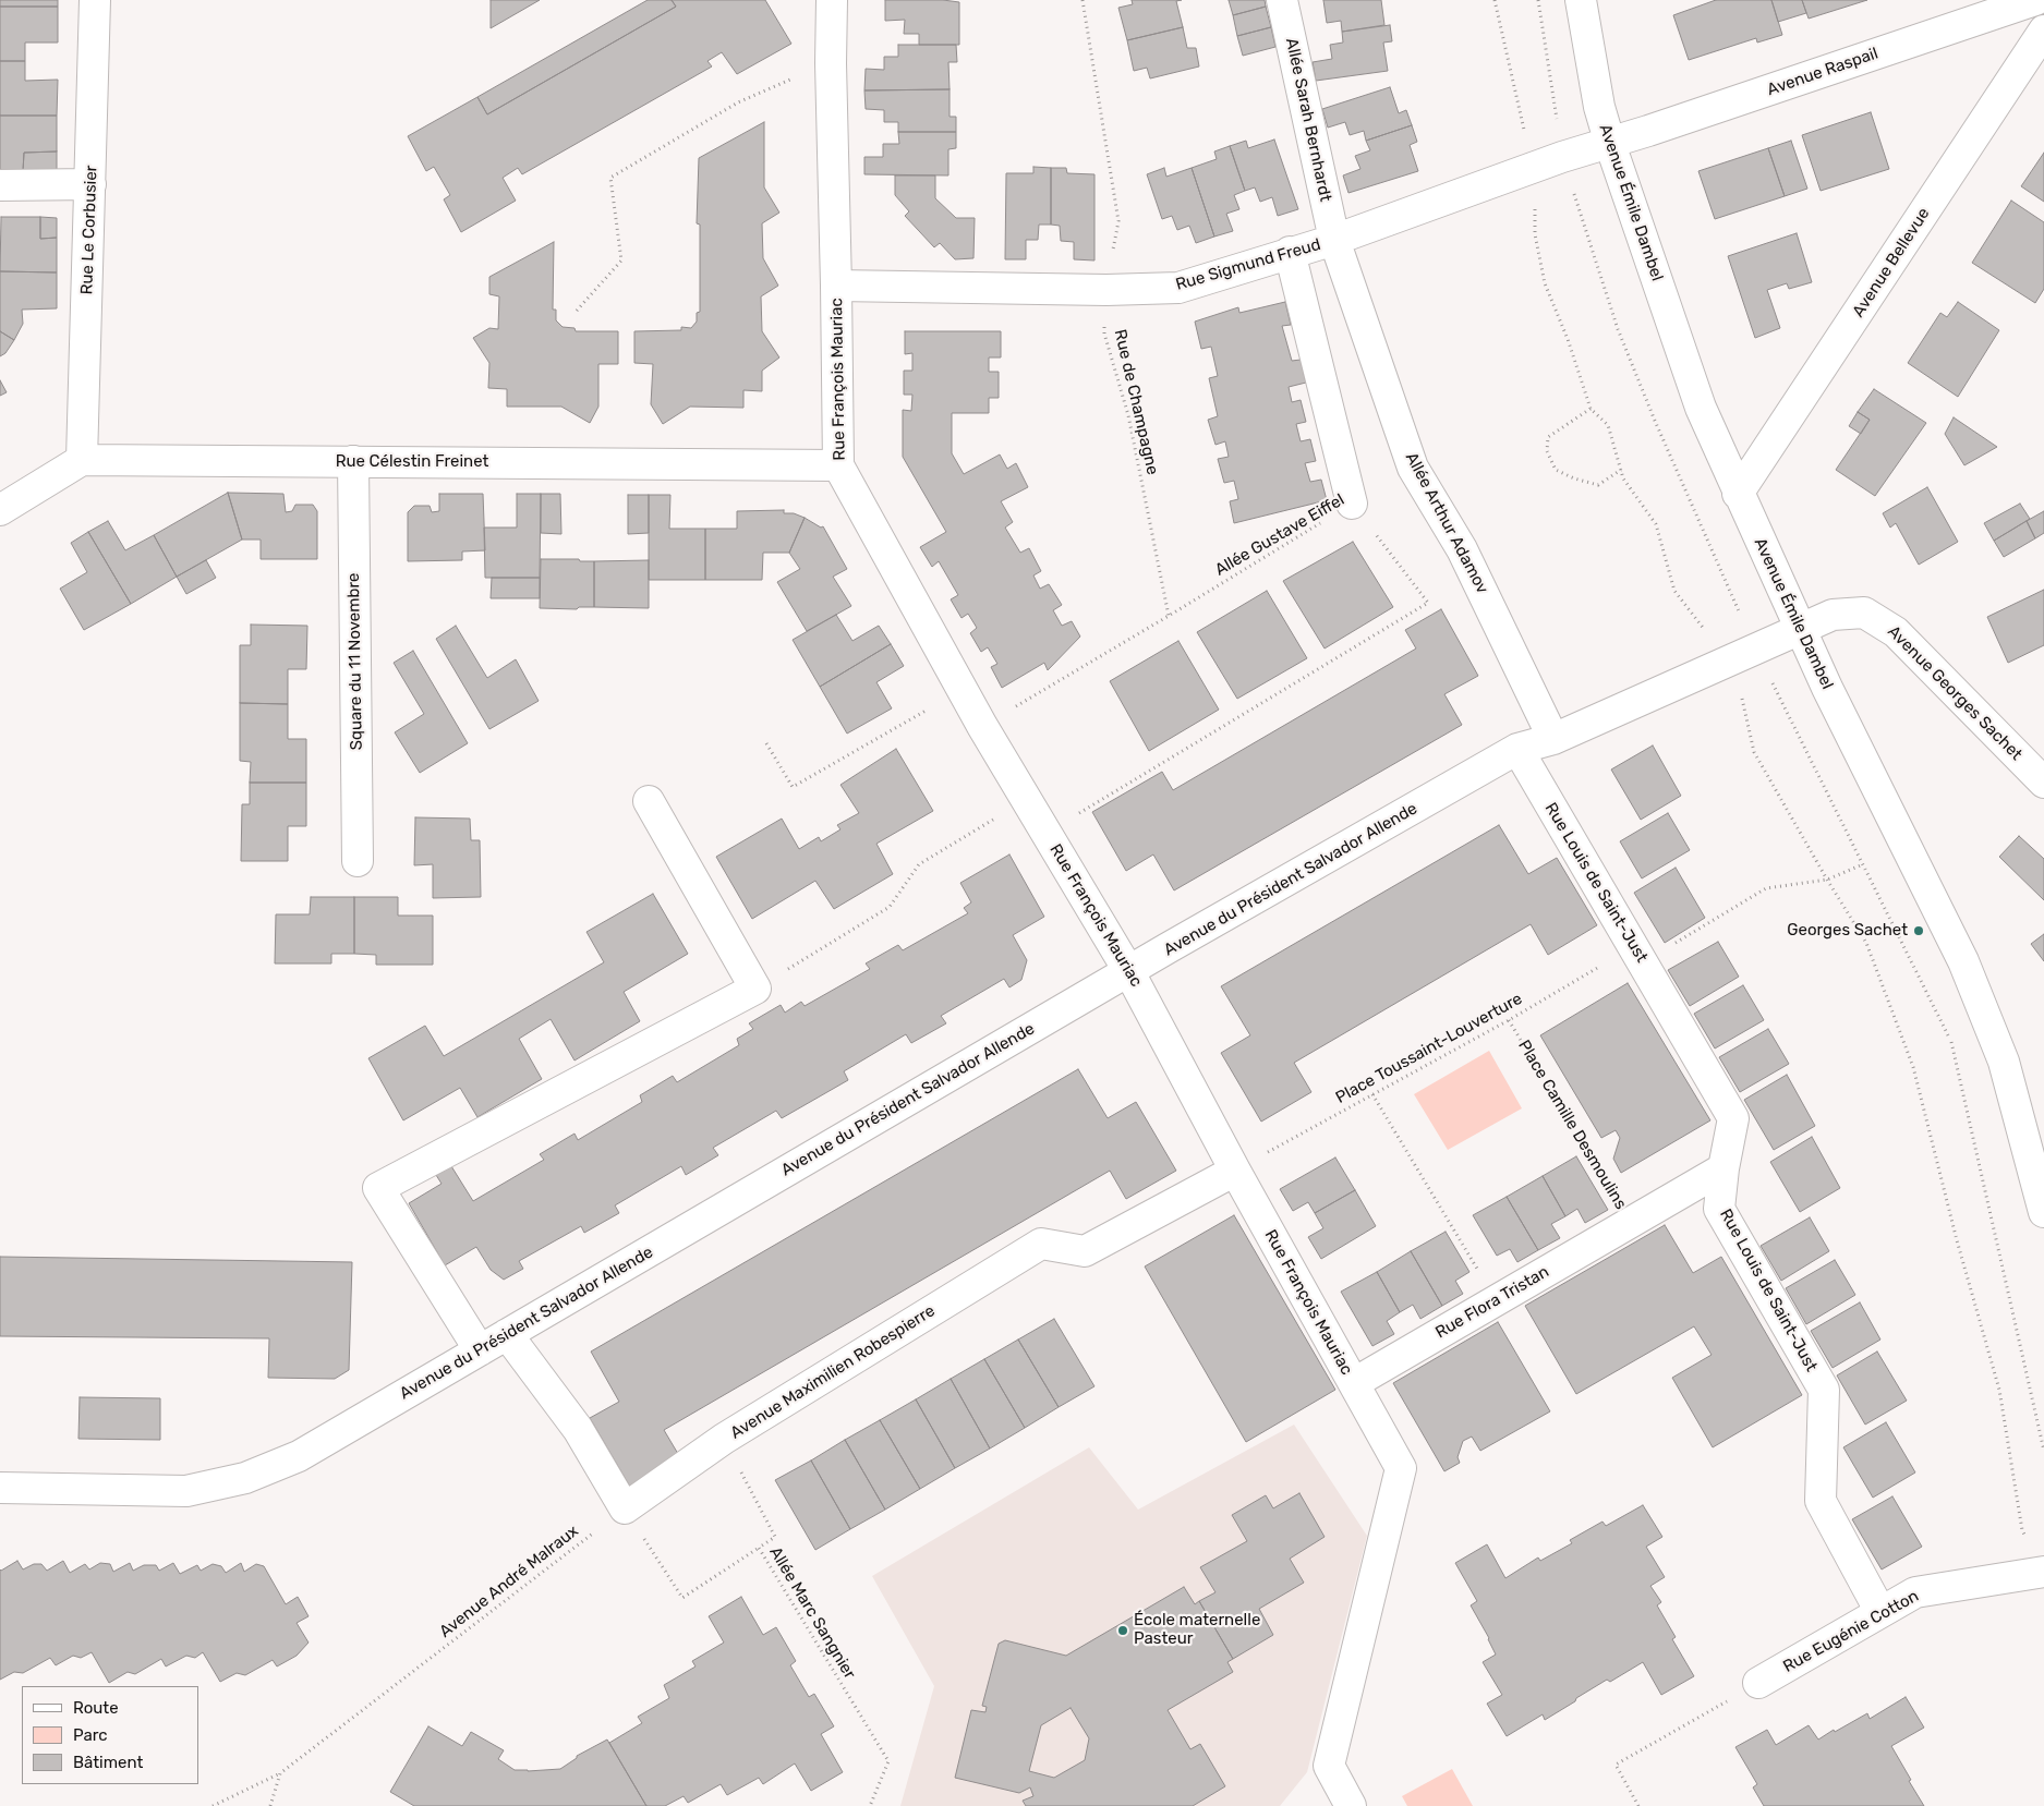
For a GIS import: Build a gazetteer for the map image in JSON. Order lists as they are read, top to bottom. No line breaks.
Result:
{"streets":{"street":["Avenue Raspail","Allée Sarah Bernhardt","Avenue Émile Dambel","Rue Le Corbusier","Avenue Bellevue","Rue Sigmund Freud","Rue François Mauriac","Rue Célestin Freinet","Allée Arthur Adamov","Square du 11 Novembre","Avenue Georges Sachet","Avenue du Président Salvador Allende","Rue Louis de Saint-Just","Place Camille Desmoulins","Rue Flora Tristan","Avenue Maximilien Robespierre","Rue Eugénie Cotton"],"path":["Rue de Champagne","Allée Gustave Eiffel","Place Toussaint-Louverture","Avenue André Malraux","Allée Marc Sangnier"]},"crossings":[["Avenue Raspail","Avenue Émile Dambel"],["Avenue Raspail","Rue Sigmund Freud"],["Allée Sarah Bernhardt","Rue Sigmund Freud"],["Allée Sarah Bernhardt","Allée Arthur Adamov"],["Avenue Émile Dambel","Avenue Bellevue"],["Avenue Émile Dambel","Rue Sigmund Freud"],["Avenue Émile Dambel","Avenue Georges Sachet"],["Avenue Émile Dambel","Avenue du Président Salvador Allende"],["Rue Le Corbusier","Rue Célestin Freinet"],["Rue Sigmund Freud","Rue François Mauriac"],["Rue Sigmund Freud","Rue de Champagne"],["Rue Sigmund Freud","Allée Arthur Adamov"],["Rue François Mauriac","Rue Célestin Freinet"],["Rue François Mauriac","Allée Gustave Eiffel"],["Rue François Mauriac","Avenue du Président Salvador Allende"],["Rue François Mauriac","Place Toussaint-Louverture"],["Rue François Mauriac","Rue Flora Tristan"],["Rue François Mauriac","Avenue Maximilien Robespierre"],["Rue de Champagne","Allée Gustave Eiffel"],["Rue Célestin Freinet","Square du 11 Novembre"],["Allée Arthur Adamov","Avenue du Président Salvador Allende"],["Avenue Georges Sachet","Avenue du Président Salvador Allende"],["Avenue du Président Salvador Allende","Rue Louis de Saint-Just"],["Rue Louis de Saint-Just","Place Toussaint-Louverture"],["Rue Louis de Saint-Just","Place Camille Desmoulins"],["Rue Louis de Saint-Just","Rue Eugénie Cotton"],["Place Toussaint-Louverture","Place Camille Desmoulins"],["Place Toussaint-Louverture","Avenue Maximilien Robespierre"],["Place Camille Desmoulins","Rue Flora Tristan"],["Avenue Maximilien Robespierre","Avenue André Malraux"],["Avenue Maximilien Robespierre","Allée Marc Sangnier"]],"places":["Georges Sachet","École maternelle Pasteur"],"legend":["Route","Parc","Bâtiment"]}
